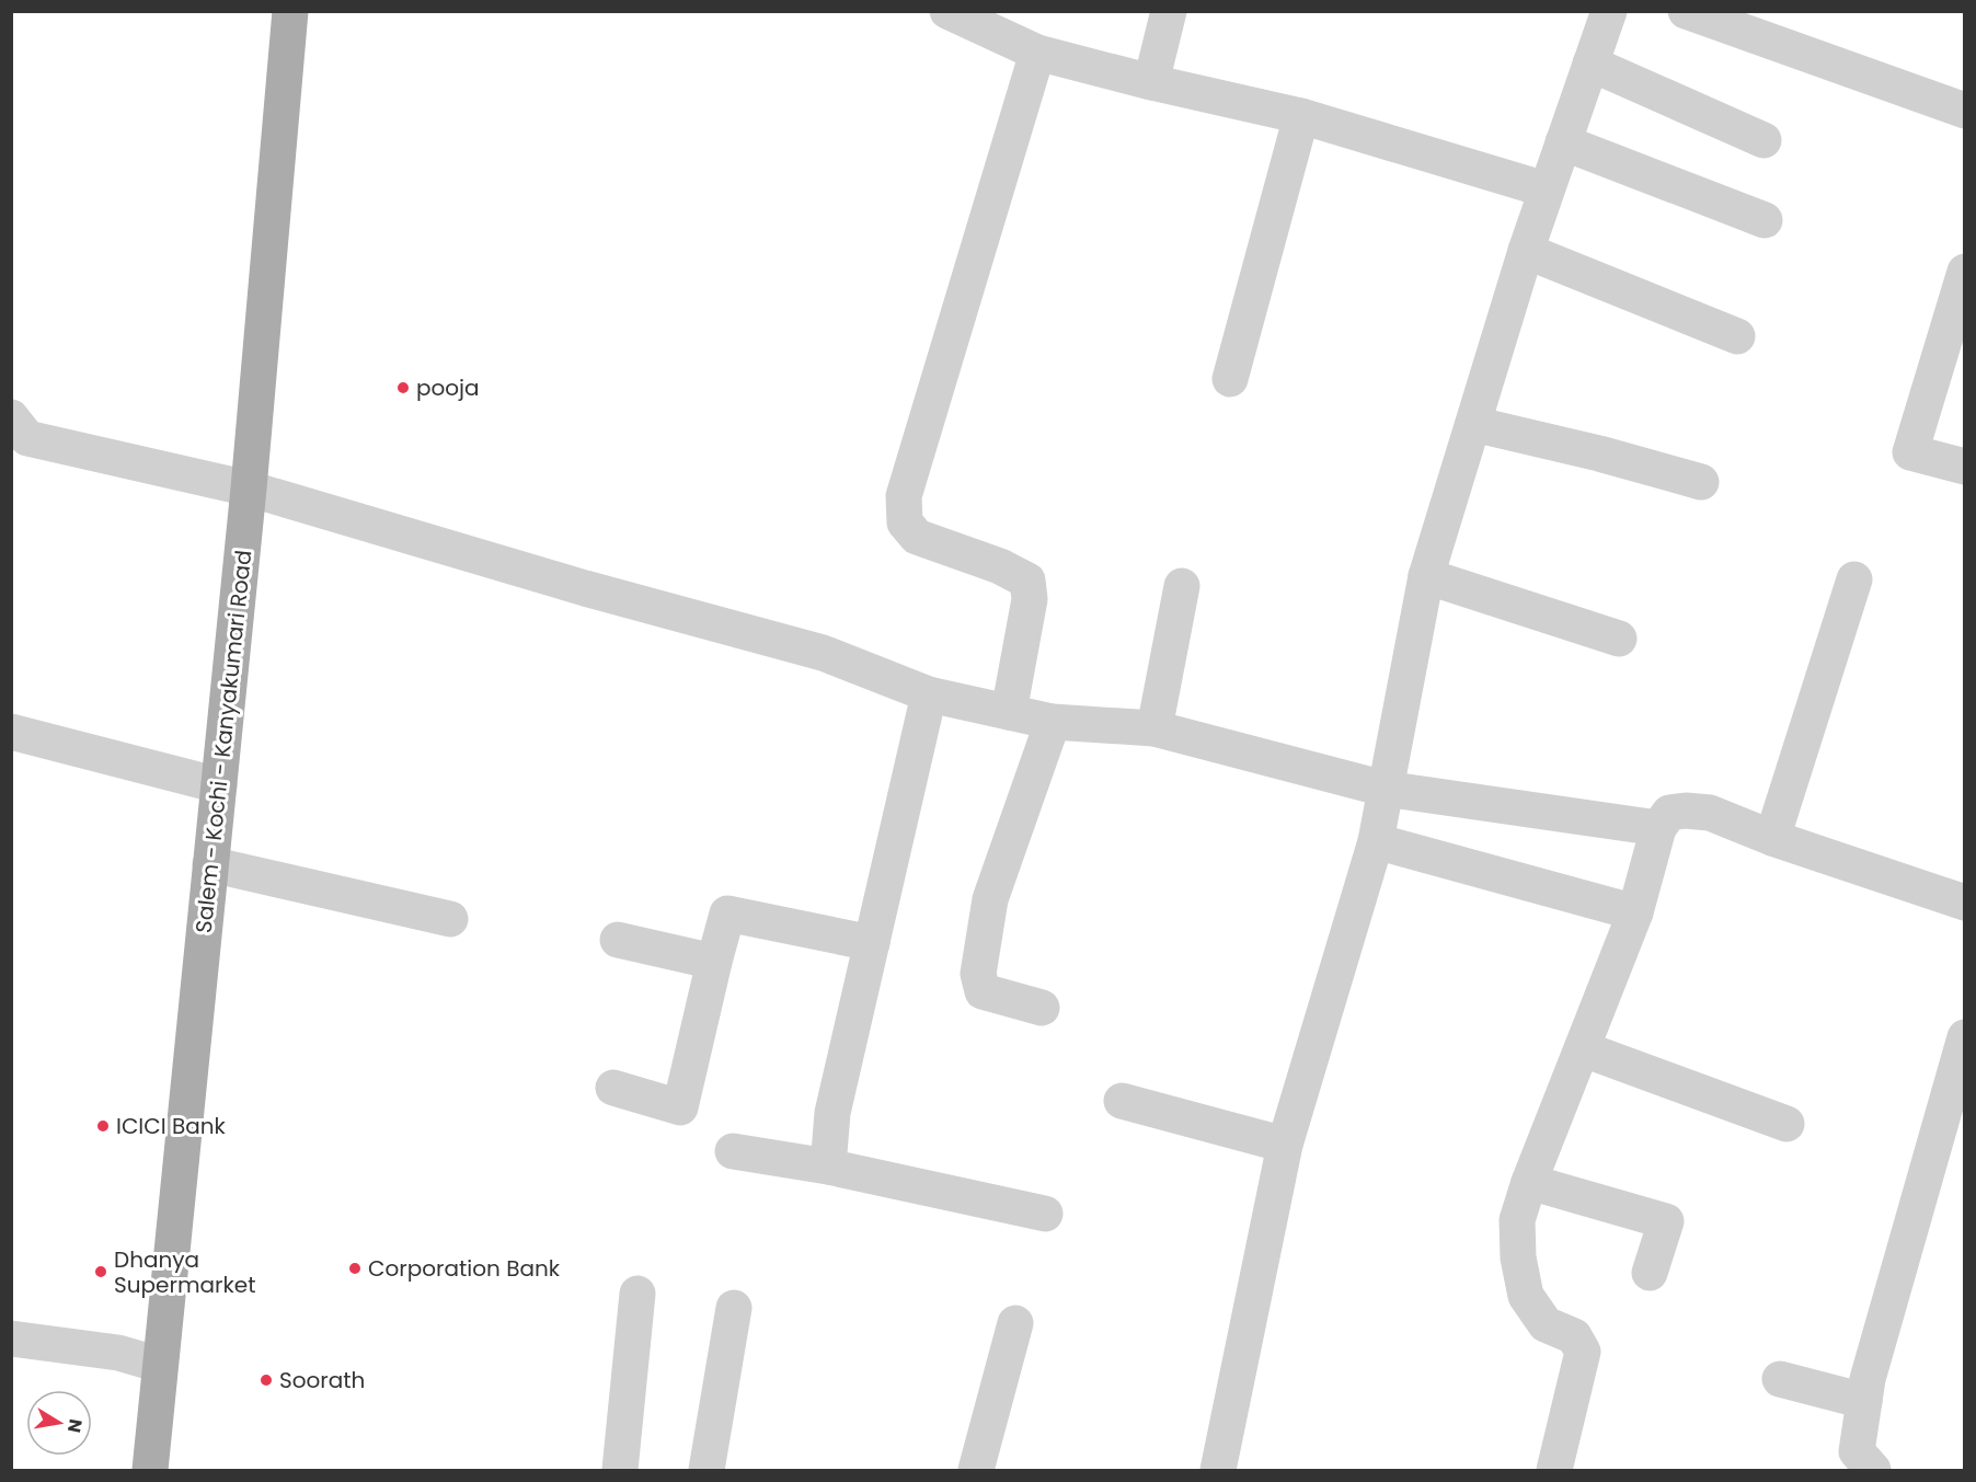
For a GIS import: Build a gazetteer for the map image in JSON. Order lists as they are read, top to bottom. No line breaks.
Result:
{"streets":{"main road":["Salem - Kochi - Kanyakumari Road"]},"places":["pooja","ICICI Bank","Corporation Bank","Dhanya Supermarket","Soorath"],"north":"right"}
